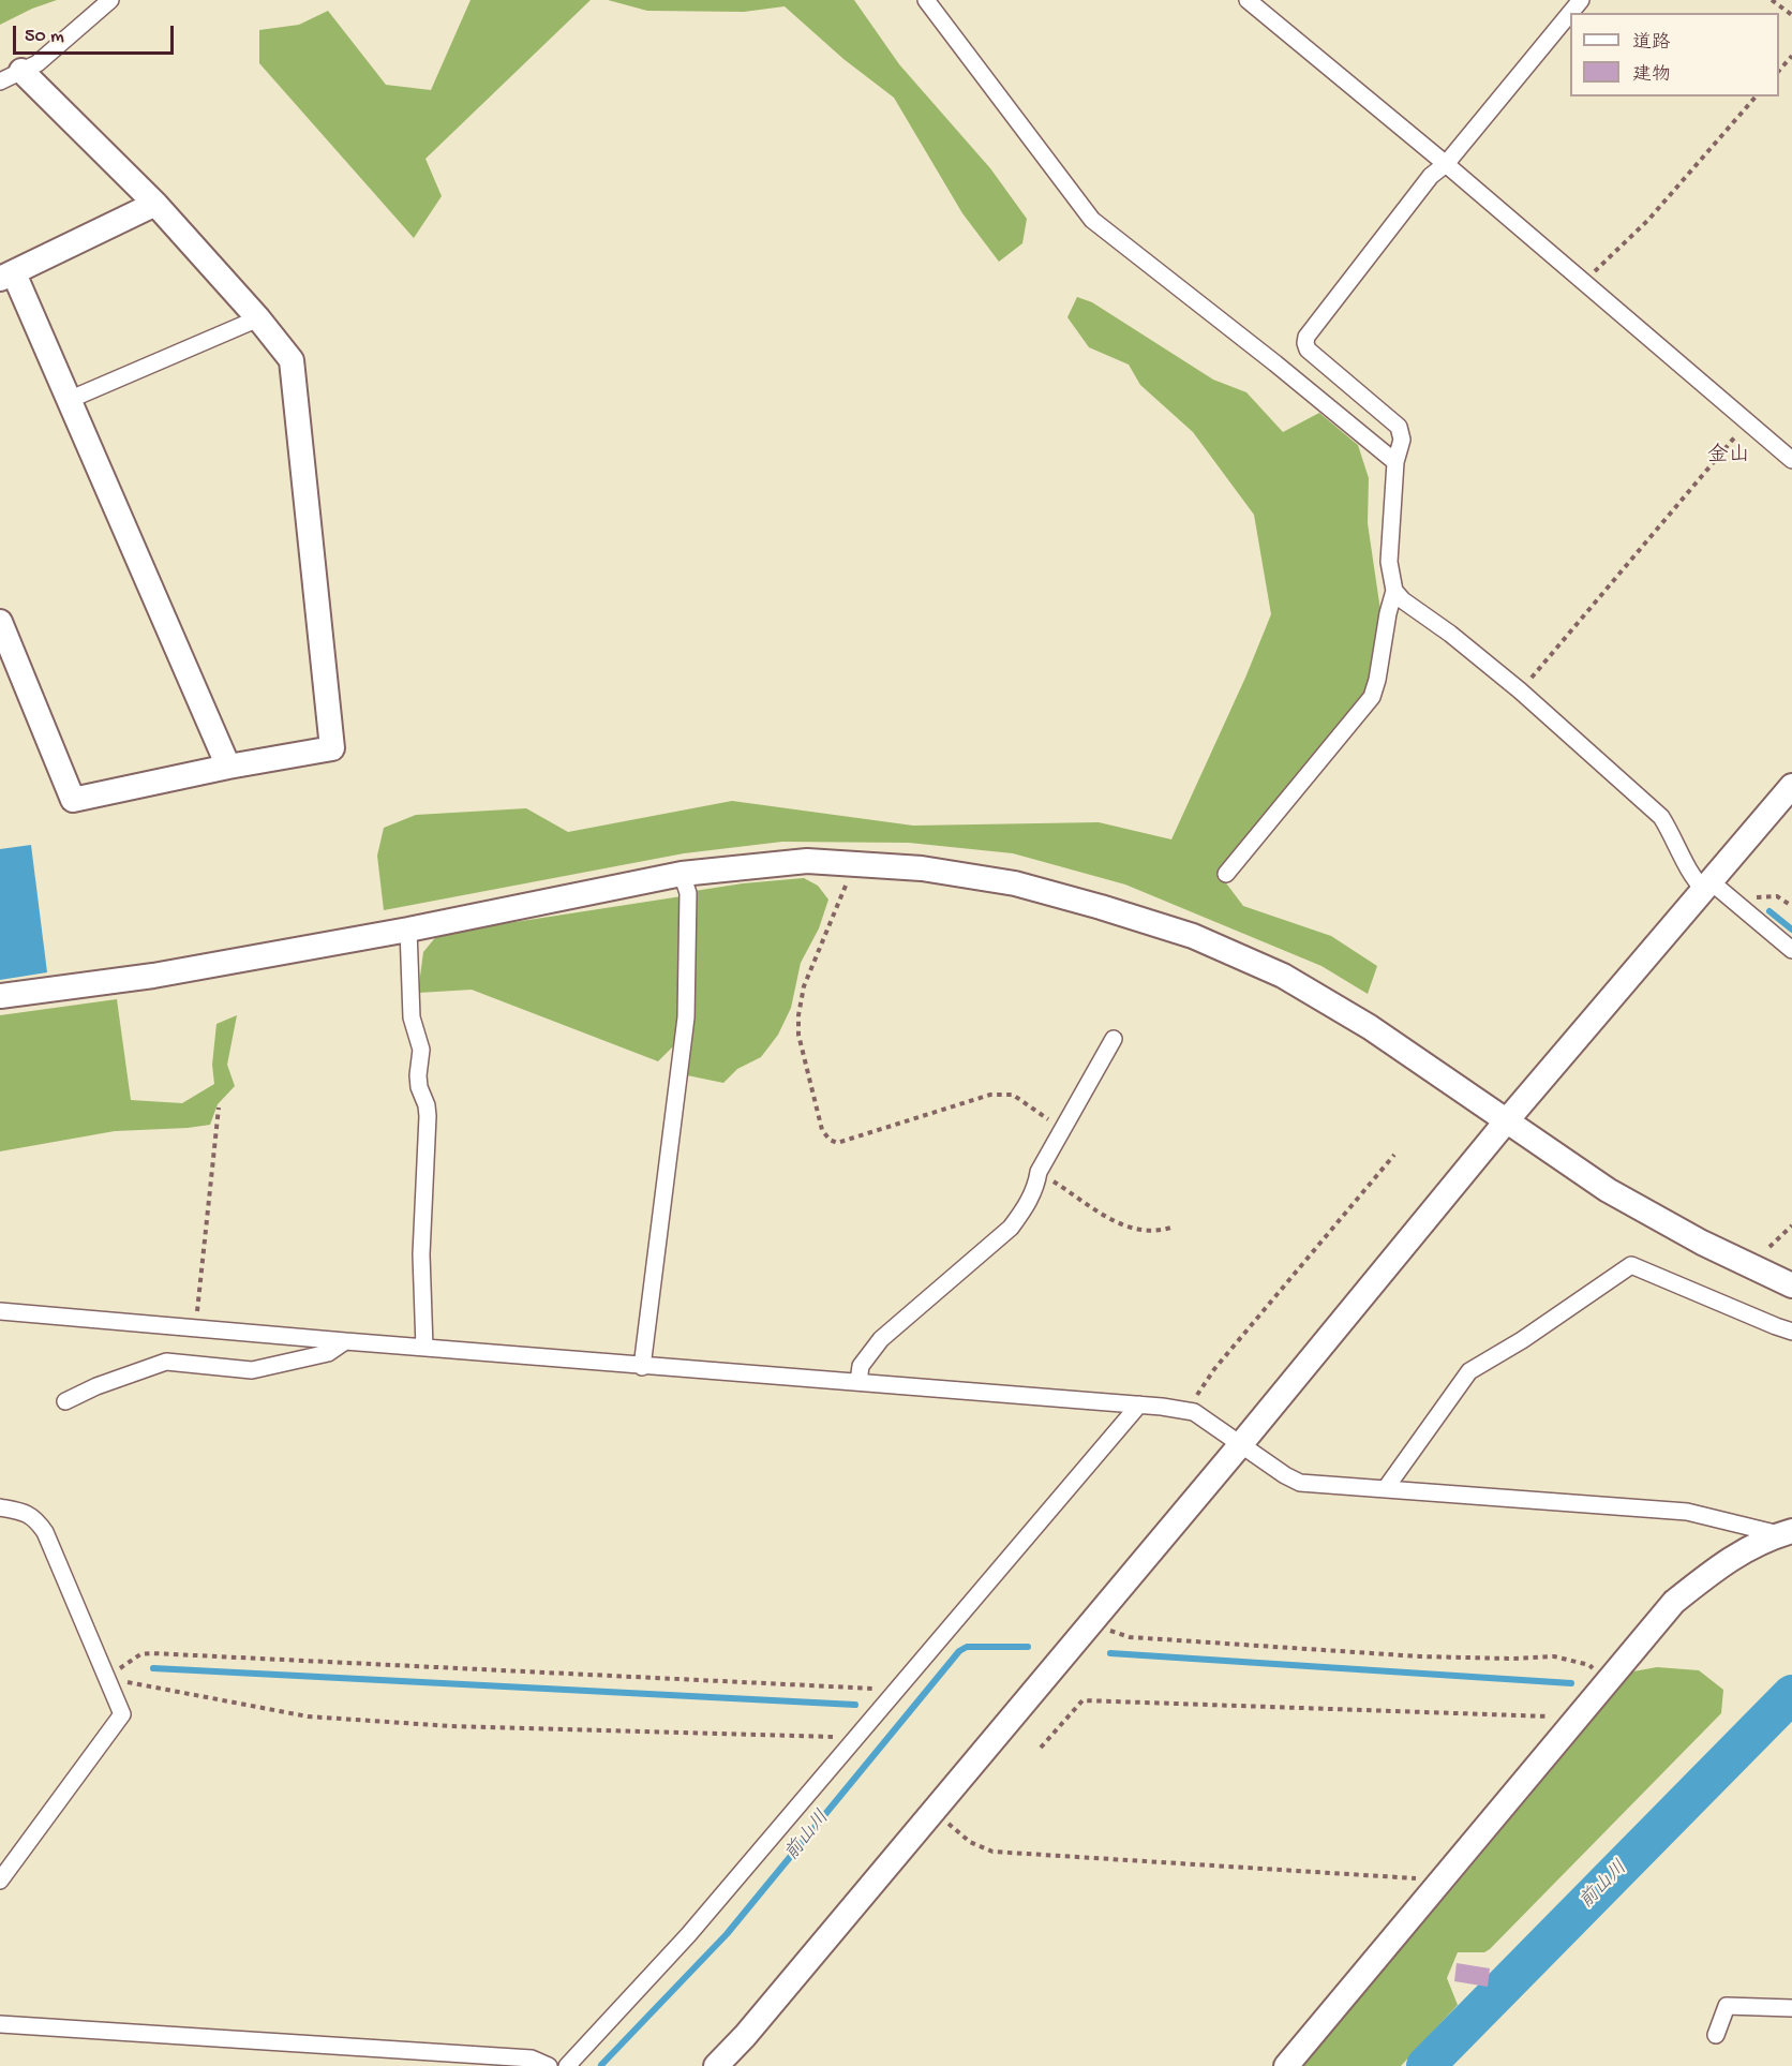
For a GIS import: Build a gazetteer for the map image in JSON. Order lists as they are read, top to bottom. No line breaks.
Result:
{"districts":["金山"],"water":["前山川"],"legend":["道路","建物"],"scale_bar":"50 m"}
